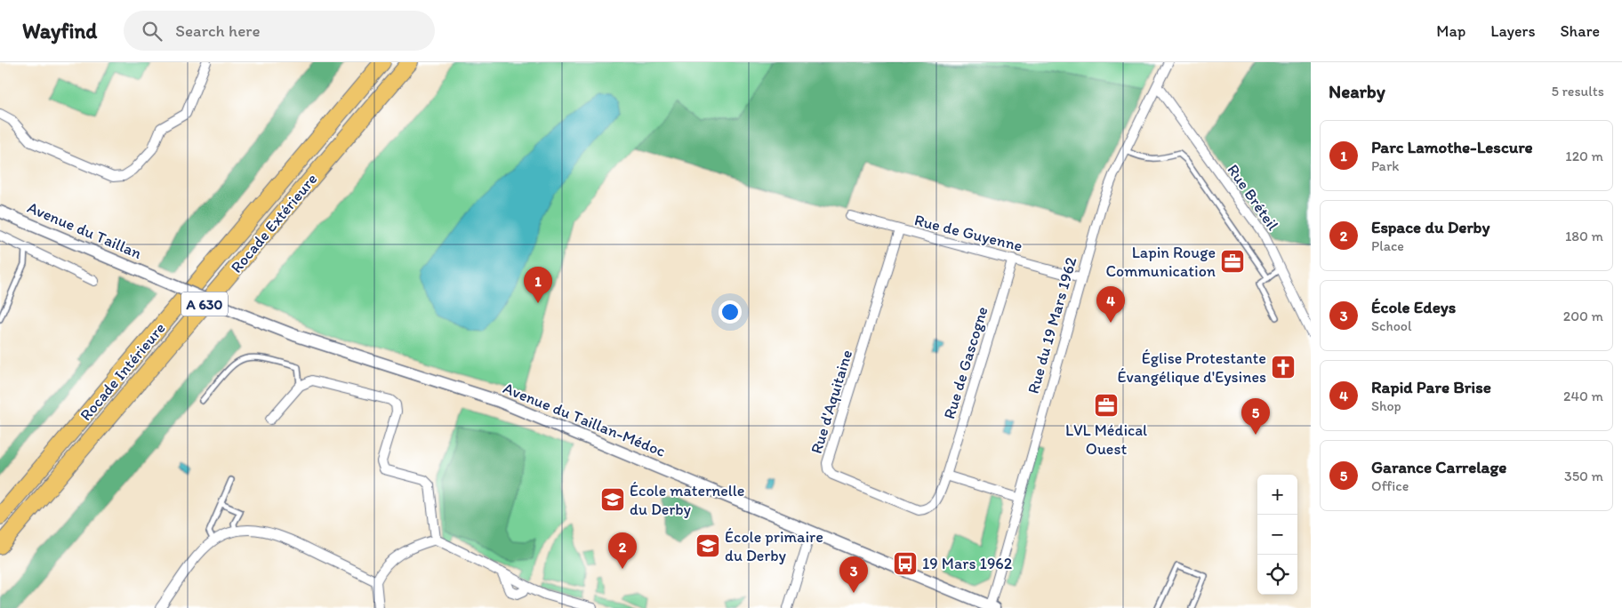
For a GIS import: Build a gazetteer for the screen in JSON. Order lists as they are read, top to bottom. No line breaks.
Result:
{"streets":{"highway":["Rocade Extérieure","A 630","Rocade Intérieure"],"street":["Rue Bréteil","Avenue du Taillan","Rue de Guyenne","Rue du 19 Mars 1962","Rue de Gascogne","Rue d'Aquitaine","Avenue du Taillan-Médoc"]},"crossings":[["Rue Bréteil","Rue du 19 Mars 1962"],["Avenue du Taillan","Avenue du Taillan-Médoc"],["Rue de Guyenne","Rue du 19 Mars 1962"],["Rue de Guyenne","Rue de Gascogne"],["Rue de Guyenne","Rue d'Aquitaine"],["Rue du 19 Mars 1962","Avenue du Taillan-Médoc"],["Rue de Gascogne","Rue d'Aquitaine"]],"places":{"office":["Lapin Rouge Communication","LVL Médical Ouest"],"church":["Église Protestante Évangélique d'Eysines"],"school or university":["École maternelle du Derby","École primaire du Derby"],"bus stop":["19 Mars 1962"]},"page":{"header":"Wayfind","search":"Search here","nav":["Map","Layers","Share"],"heading":["Nearby","5 results"],"list":[{"mark":"1","name":"Parc Lamothe-Lescure","note":"Park","value":"120 m"},{"mark":"2","name":"Espace du Derby","note":"Place","value":"180 m"},{"mark":"3","name":"École Edeys","note":"School","value":"200 m"},{"mark":"4","name":"Rapid Pare Brise","note":"Shop","value":"240 m"},{"mark":"5","name":"Garance Carrelage","note":"Office","value":"350 m"}],"pins":["1","4","5","2","3"],"map_buttons":["+","−"]}}
